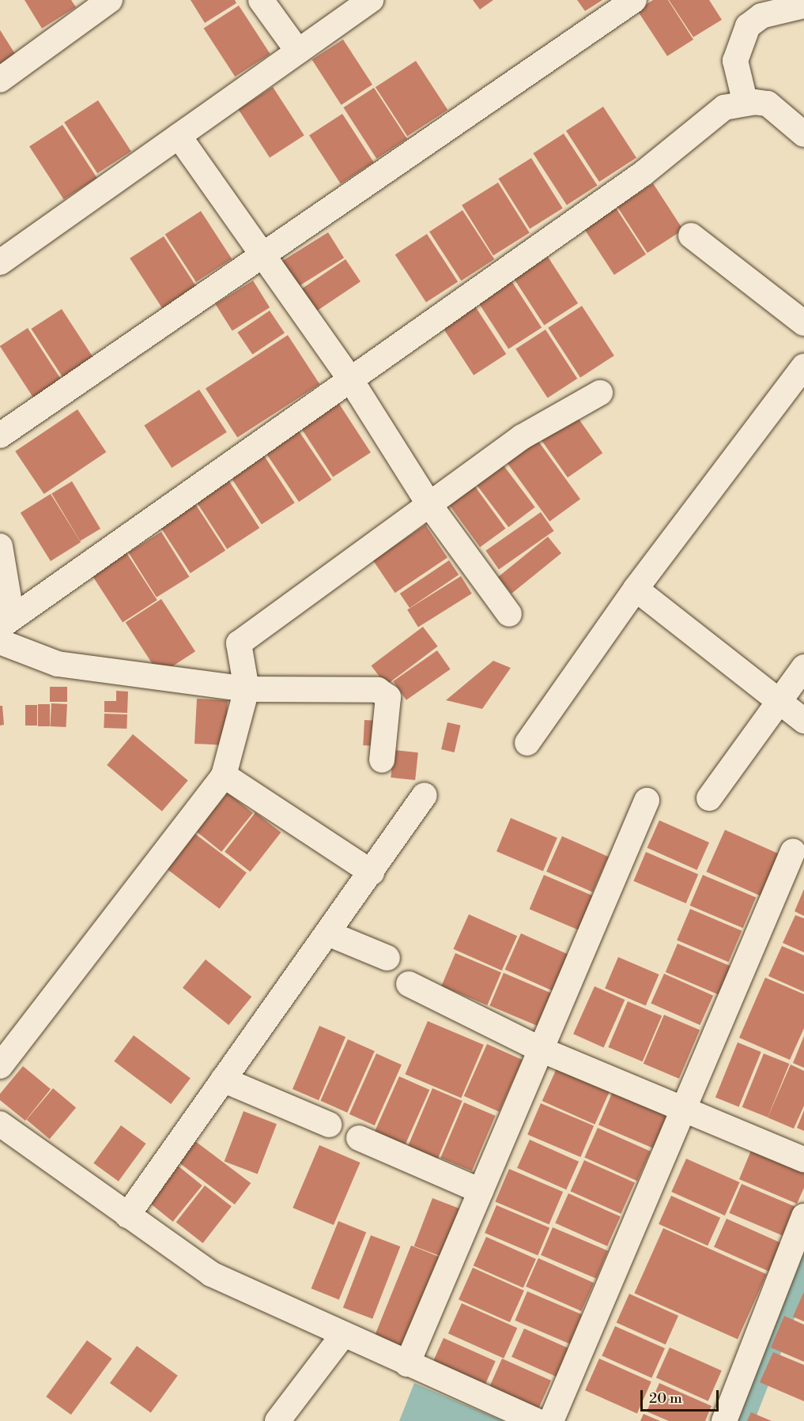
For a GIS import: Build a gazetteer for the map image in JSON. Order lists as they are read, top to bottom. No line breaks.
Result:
{"scale_bar":"20 m"}
